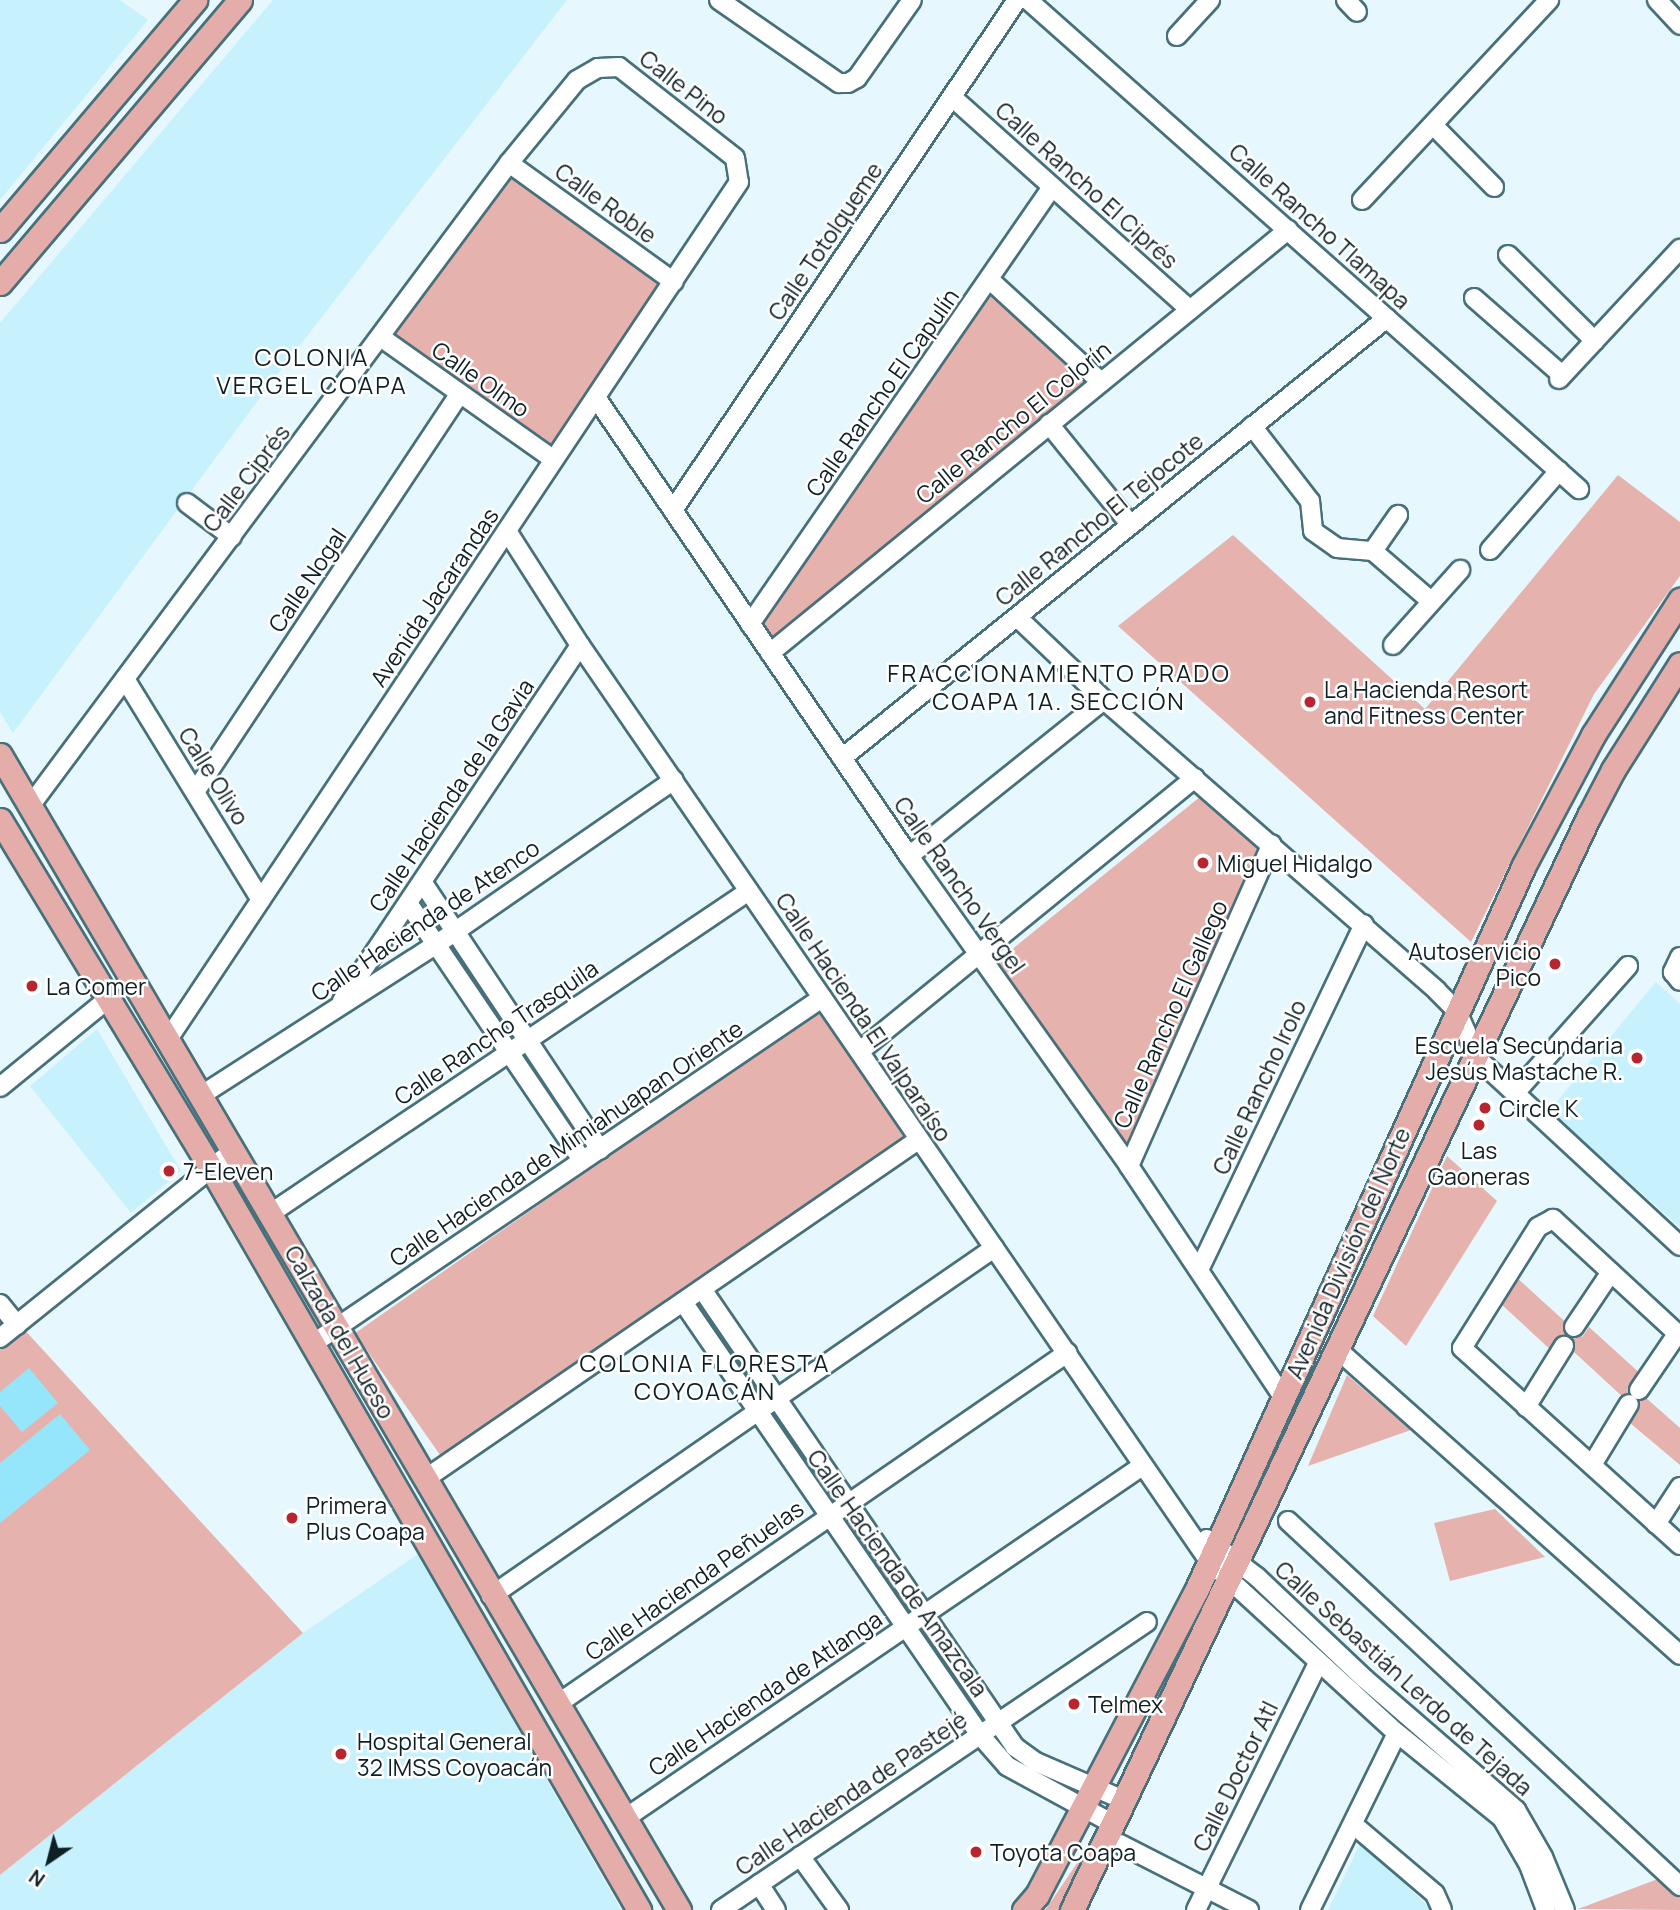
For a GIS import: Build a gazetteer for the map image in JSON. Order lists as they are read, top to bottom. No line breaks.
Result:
{"streets":{"main road":["Avenida División del Norte","Calzada del Hueso"],"street":["Calle Pino","Calle Rancho El Ciprés","Calle Roble","Calle Rancho Tlamapa","Calle Totolqueme","Calle Olmo","Calle Rancho El Capulín","Calle Rancho El Colorín","Calle Ciprés","Calle Rancho El Tejocote","Calle Nogal","Avenida Jacarandas","Calle Olivo","Calle Hacienda de la Gavia","Calle Rancho Vergel","Calle Hacienda de Atenco","Calle Rancho El Gallego","Calle Hacienda El Valparaíso","Calle Rancho Trasquila","Calle Rancho Irolo","Calle Hacienda de Mimiahuapan Oriente","Calle Hacienda de Amazcala","Calle Hacienda Peñuelas","Calle Sebastián Lerdo de Tejada","Calle Hacienda de Atlanga","Calle Doctor Atl","Calle Hacienda de Pastejé"]},"crossings":[["Calle Pino","Calle Ciprés"],["Calle Pino","Avenida Jacarandas"],["Calle Rancho El Ciprés","Calle Totolqueme"],["Calle Rancho El Ciprés","Calle Rancho El Capulín"],["Calle Rancho El Ciprés","Calle Rancho El Colorín"],["Calle Roble","Calle Ciprés"],["Calle Roble","Avenida Jacarandas"],["Calle Rancho Tlamapa","Calle Rancho El Colorín"],["Calle Rancho Tlamapa","Calle Rancho El Tejocote"],["Calle Totolqueme","Calle Rancho Vergel"],["Calle Olmo","Calle Ciprés"],["Calle Olmo","Calle Nogal"],["Calle Olmo","Avenida Jacarandas"],["Calle Rancho El Capulín","Calle Rancho Vergel"],["Calle Rancho El Colorín","Calle Rancho Vergel"],["Calle Ciprés","Calle Olivo"],["Calle Ciprés","Calzada del Hueso"],["Calle Rancho El Tejocote","Calle Rancho Vergel"],["Calle Nogal","Calle Olivo"],["Avenida Jacarandas","Calle Olivo"],["Avenida Jacarandas","Calle Rancho Vergel"],["Avenida Jacarandas","Calle Hacienda El Valparaíso"],["Avenida Jacarandas","Calzada del Hueso"],["Calle Hacienda de la Gavia","Calle Hacienda de Atenco"],["Calle Hacienda de la Gavia","Calle Hacienda El Valparaíso"],["Calle Rancho Vergel","Calle Rancho El Gallego"],["Calle Rancho Vergel","Calle Rancho Irolo"],["Calle Rancho Vergel","Avenida División del Norte"],["Calle Hacienda de Atenco","Calle Hacienda El Valparaíso"],["Calle Hacienda de Atenco","Calzada del Hueso"],["Calle Hacienda El Valparaíso","Calle Rancho Trasquila"],["Calle Hacienda El Valparaíso","Calle Hacienda de Mimiahuapan Oriente"],["Calle Hacienda El Valparaíso","Avenida División del Norte"],["Calle Hacienda El Valparaíso","Calle Hacienda Peñuelas"],["Calle Hacienda El Valparaíso","Calle Sebastián Lerdo de Tejada"],["Calle Hacienda El Valparaíso","Calle Hacienda de Atlanga"],["Calle Rancho Trasquila","Calzada del Hueso"],["Calle Hacienda de Mimiahuapan Oriente","Calzada del Hueso"],["Avenida División del Norte","Calle Hacienda de Amazcala"],["Avenida División del Norte","Calle Sebastián Lerdo de Tejada"],["Calzada del Hueso","Calle Hacienda Peñuelas"],["Calzada del Hueso","Calle Hacienda de Atlanga"],["Calle Hacienda de Amazcala","Calle Hacienda Peñuelas"],["Calle Hacienda de Amazcala","Calle Hacienda de Atlanga"],["Calle Hacienda de Amazcala","Calle Doctor Atl"],["Calle Hacienda de Amazcala","Calle Hacienda de Pastejé"],["Calle Sebastián Lerdo de Tejada","Calle Doctor Atl"]],"districts":["COLONIA VERGEL COAPA","FRACCIONAMIENTO PRADO COAPA 1A. SECCIÓN","COLONIA FLORESTA COYOACÁN"],"places":["La Hacienda Resort and Fitness Center","Miguel Hidalgo","Autoservicio Pico","La Comer","Escuela Secundaria Jesús Mastache R.","Circle K","Las Gaoneras","7-Eleven","Primera Plus Coapa","Telmex","Hospital General 32 IMSS Coyoacán","Toyota Coapa"],"north":"bottom left"}
